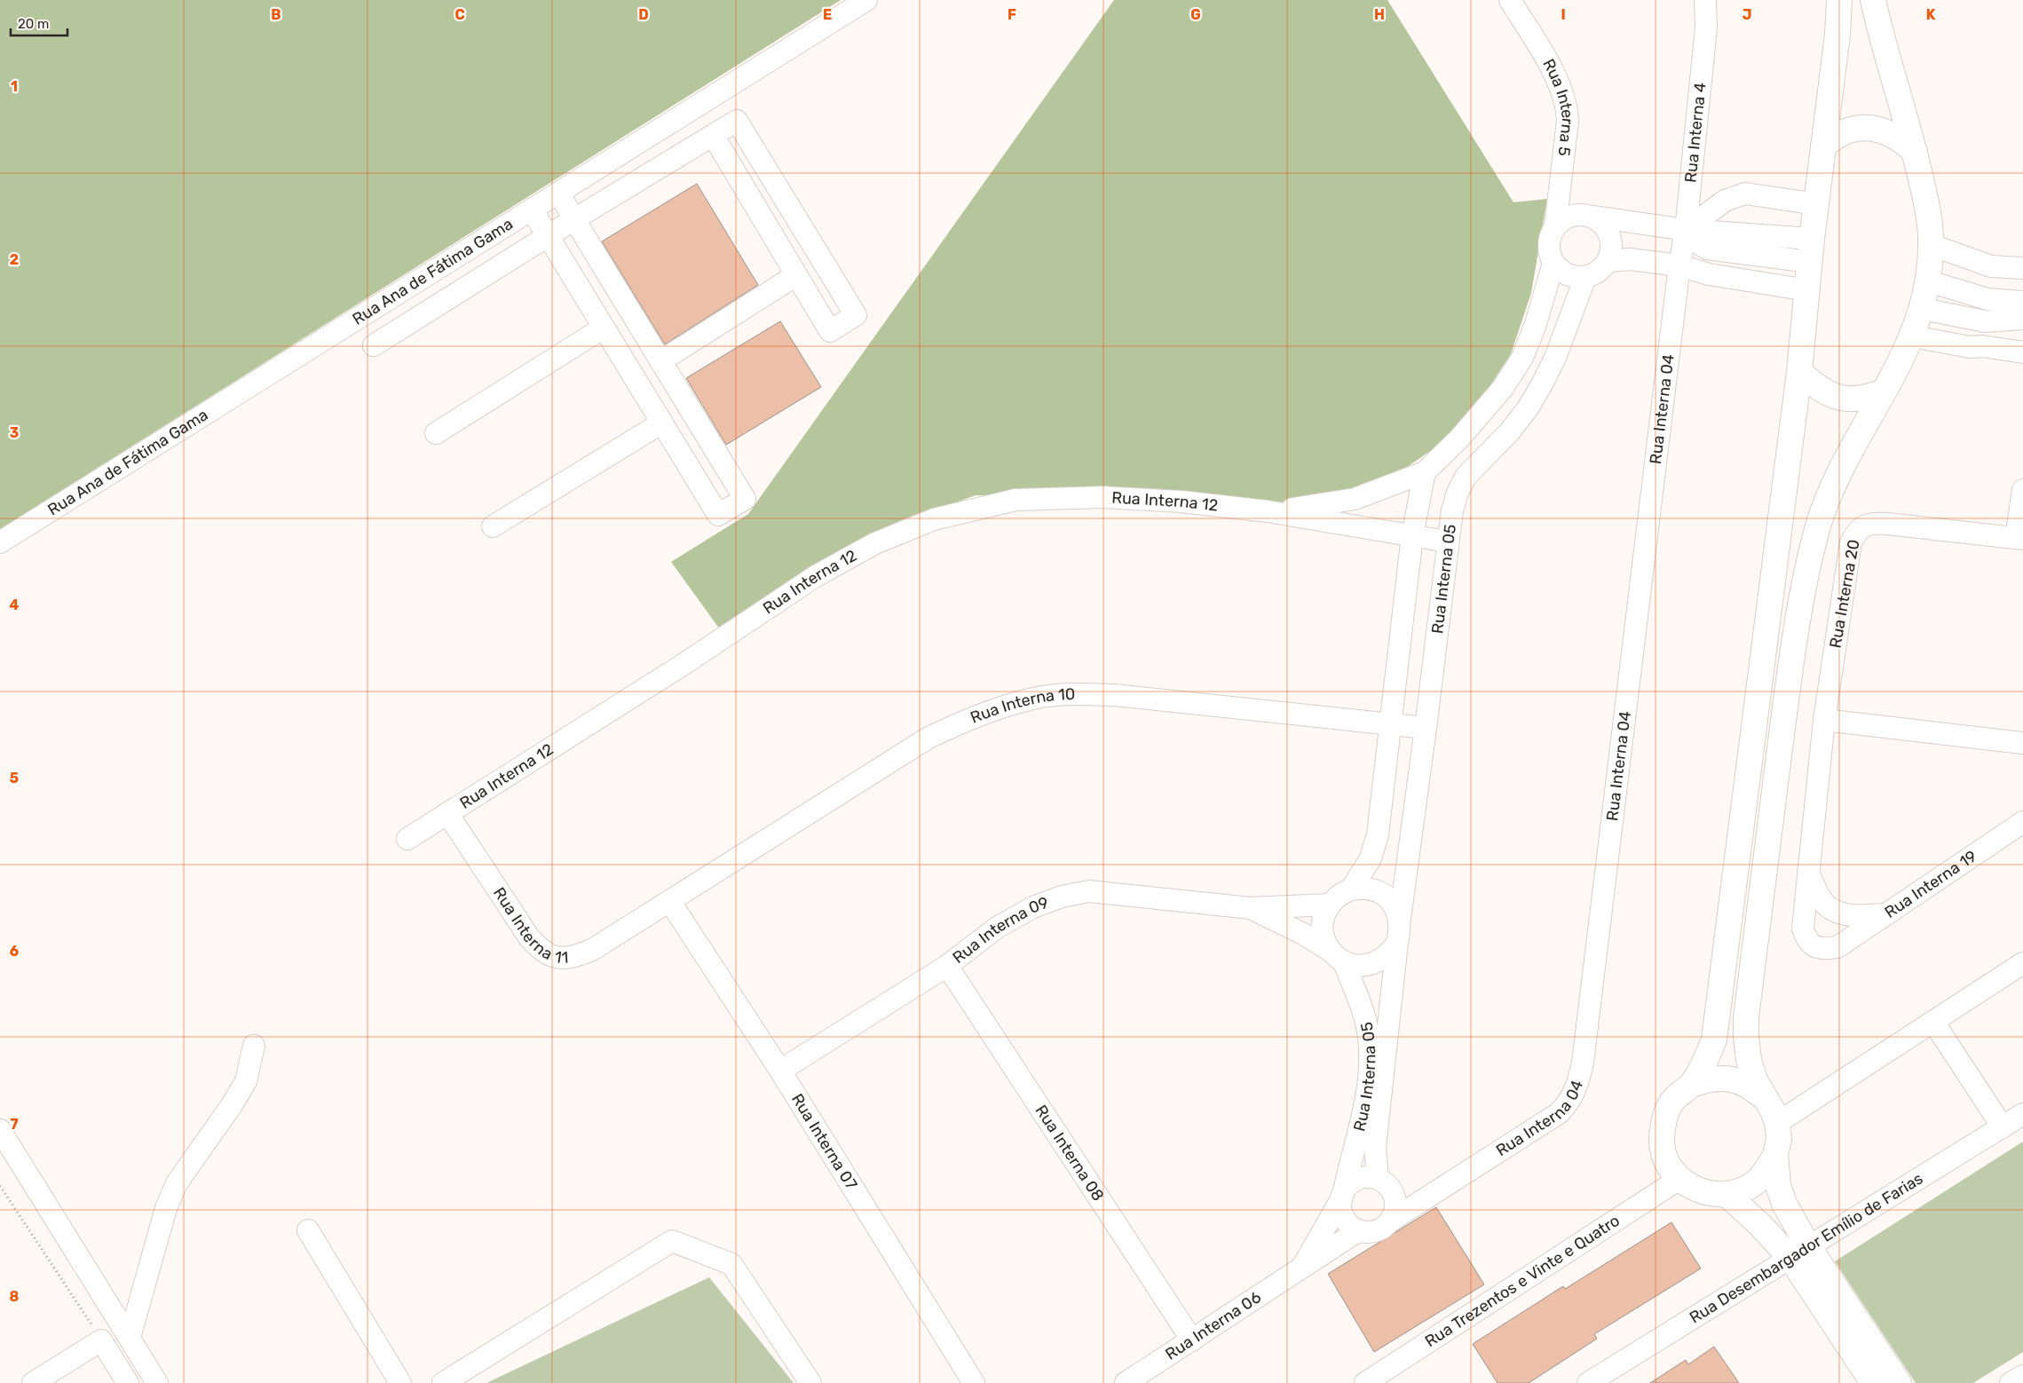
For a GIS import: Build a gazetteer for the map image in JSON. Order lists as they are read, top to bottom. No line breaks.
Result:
{"streets":{"street":["Rua Interna 5","Rua Interna 4","Rua Ana de Fátima Gama","Rua Interna 04","Rua Interna 12","Rua Interna 05","Rua Interna 20","Rua Interna 10","Rua Interna 19","Rua Interna 11","Rua Interna 09","Rua Interna 07","Rua Interna 08","Rua Desembargador Emílio de Farias","Rua Trezentos e Vinte e Quatro","Rua Interna 06"]},"crossings":[["Rua Interna 5","Rua Interna 05"],["Rua Interna 4","Rua Interna 04"],["Rua Interna 04","Rua Interna 05"],["Rua Interna 04","Rua Interna 06"],["Rua Interna 12","Rua Interna 05"],["Rua Interna 12","Rua Interna 11"],["Rua Interna 05","Rua Interna 10"],["Rua Interna 05","Rua Interna 09"],["Rua Interna 05","Rua Interna 06"],["Rua Interna 20","Rua Interna 19"],["Rua Interna 10","Rua Interna 11"],["Rua Interna 10","Rua Interna 07"],["Rua Interna 11","Rua Interna 07"],["Rua Interna 09","Rua Interna 07"],["Rua Interna 09","Rua Interna 08"],["Rua Interna 08","Rua Interna 06"]],"scale_bar":"20 m","grid":{"columns":["B","C","D","E","F","G","H","I","J","K"],"rows":["1","2","3","4","5","6","7","8"]}}
